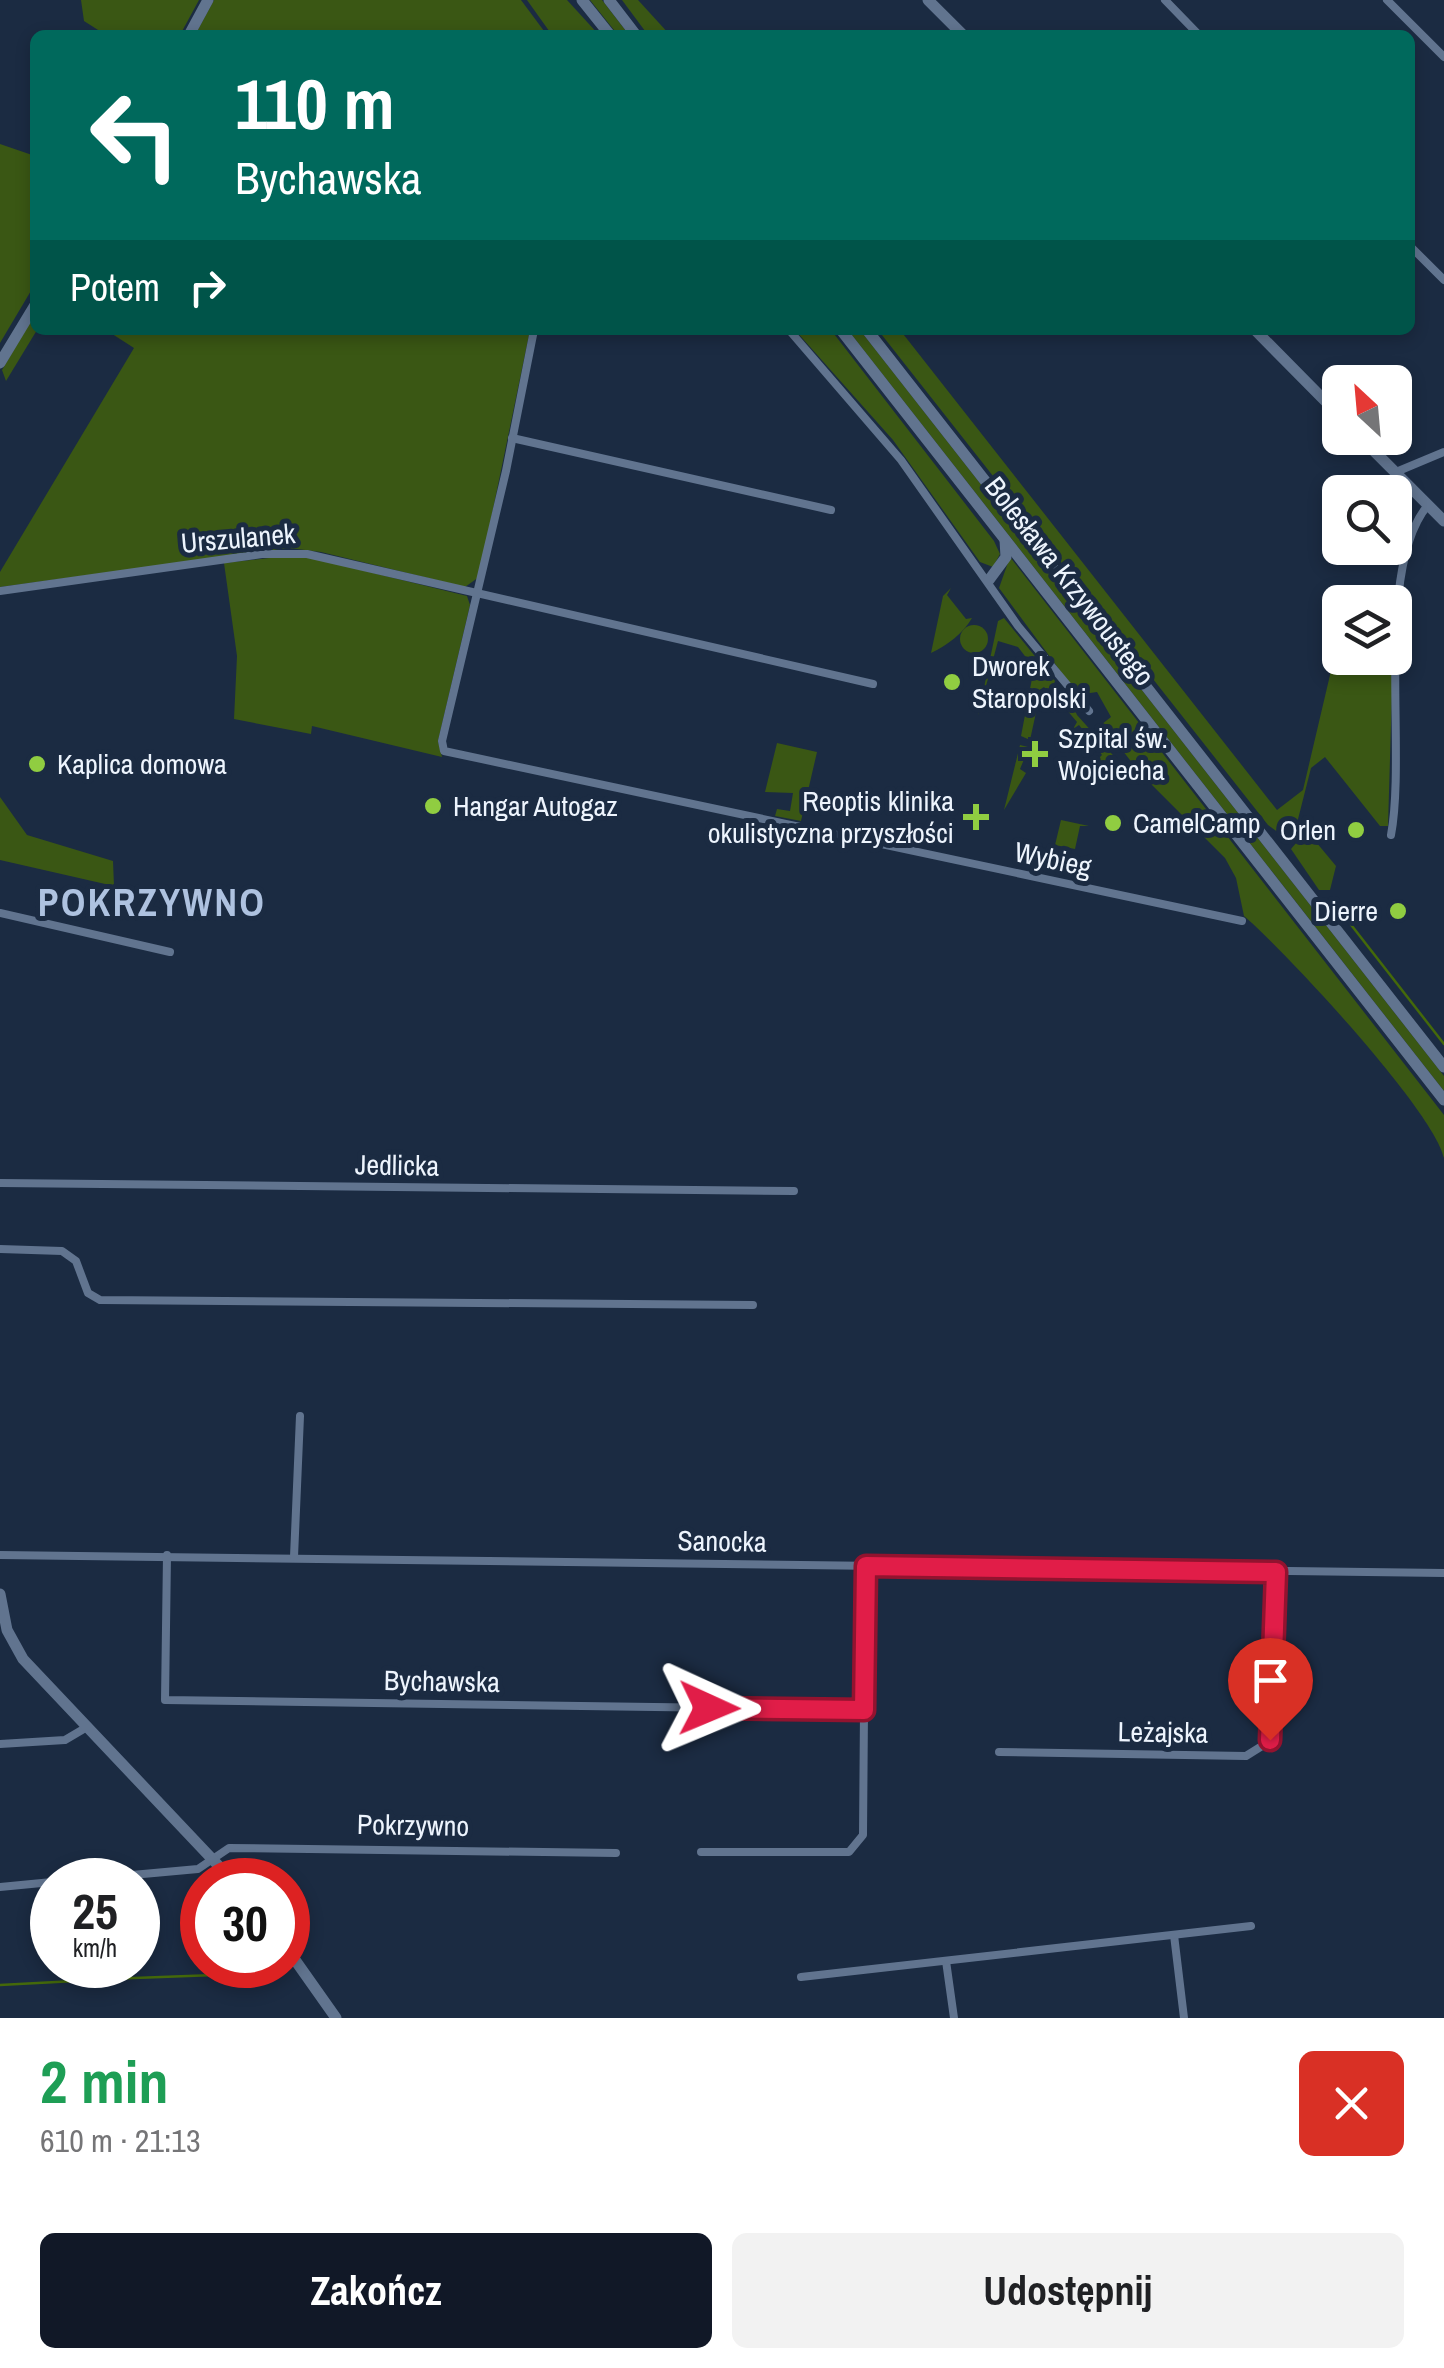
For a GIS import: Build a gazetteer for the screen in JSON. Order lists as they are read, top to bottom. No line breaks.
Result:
{"streets":{"main road":["Bolesława Krzywoustego"],"street":["Urszulanek","Wybieg","Jedlicka","Sanocka","Bychawska","Leżajska","Pokrzywno"]},"crossings":[["Urszulanek","Wybieg"],["Sanocka","Bychawska"],["Sanocka","Leżajska"]],"districts":["POKRZYWNO"],"places":{"other":["Dworek Staropolski","Kaplica domowa","Hangar Autogaz","CamelCamp","Orlen","Dierre"],"health":["Szpital św. Wojciecha","Reoptis klinika okulistyczna przyszłości"]},"north":"top left","page":{"turn":["110 m","Bychawska"],"then":"Potem","speed":"25 km/h","limit":"30","heading":["2 min","610 m · 21:13"],"buttons":["Zakończ","Udostępnij"]}}
